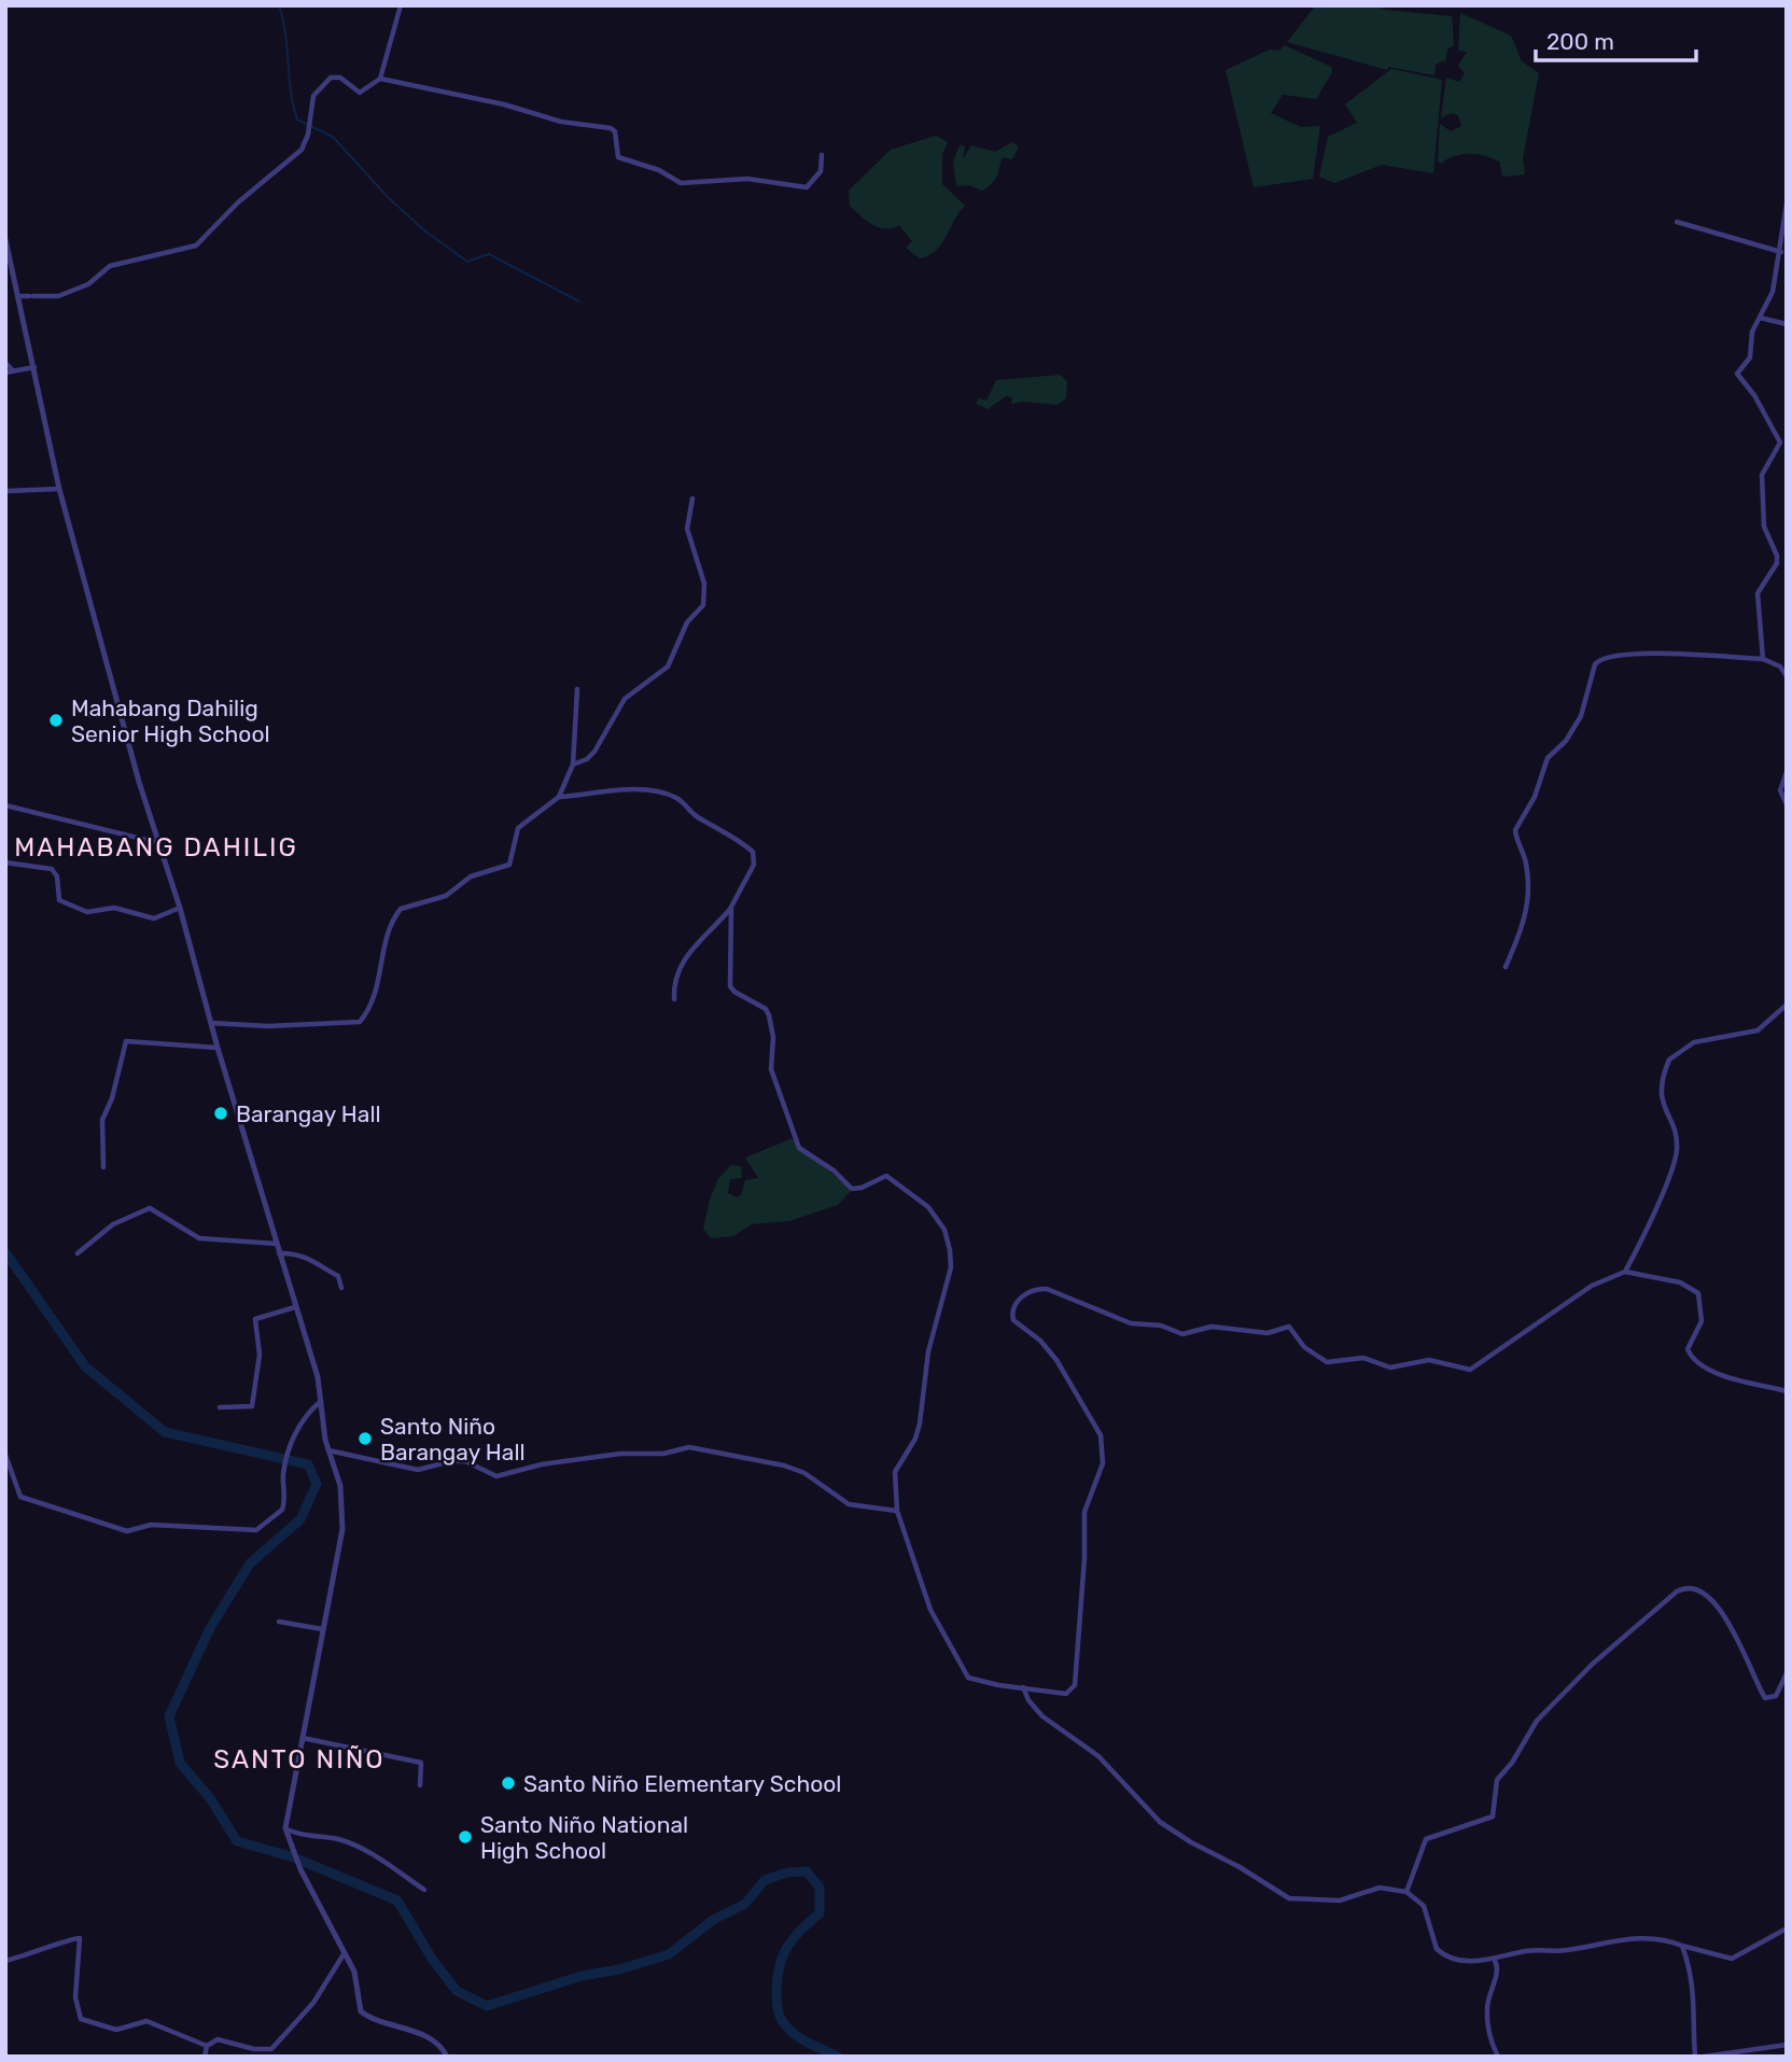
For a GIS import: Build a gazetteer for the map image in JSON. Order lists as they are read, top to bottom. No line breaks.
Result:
{"districts":["MAHABANG DAHILIG","SANTO NIÑO"],"places":["Mahabang Dahilig Senior High School","Barangay Hall","Santo Niño Barangay Hall","Santo Niño Elementary School","Santo Niño National High School"],"scale_bar":"200 m"}
